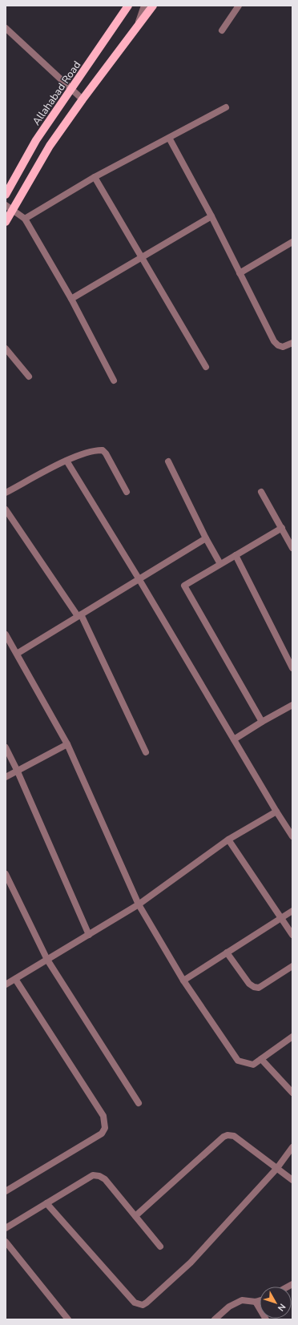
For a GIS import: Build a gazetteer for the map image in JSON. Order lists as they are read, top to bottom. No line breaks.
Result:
{"streets":{"main road":["Allahabad Road"]},"north":"bottom right"}
